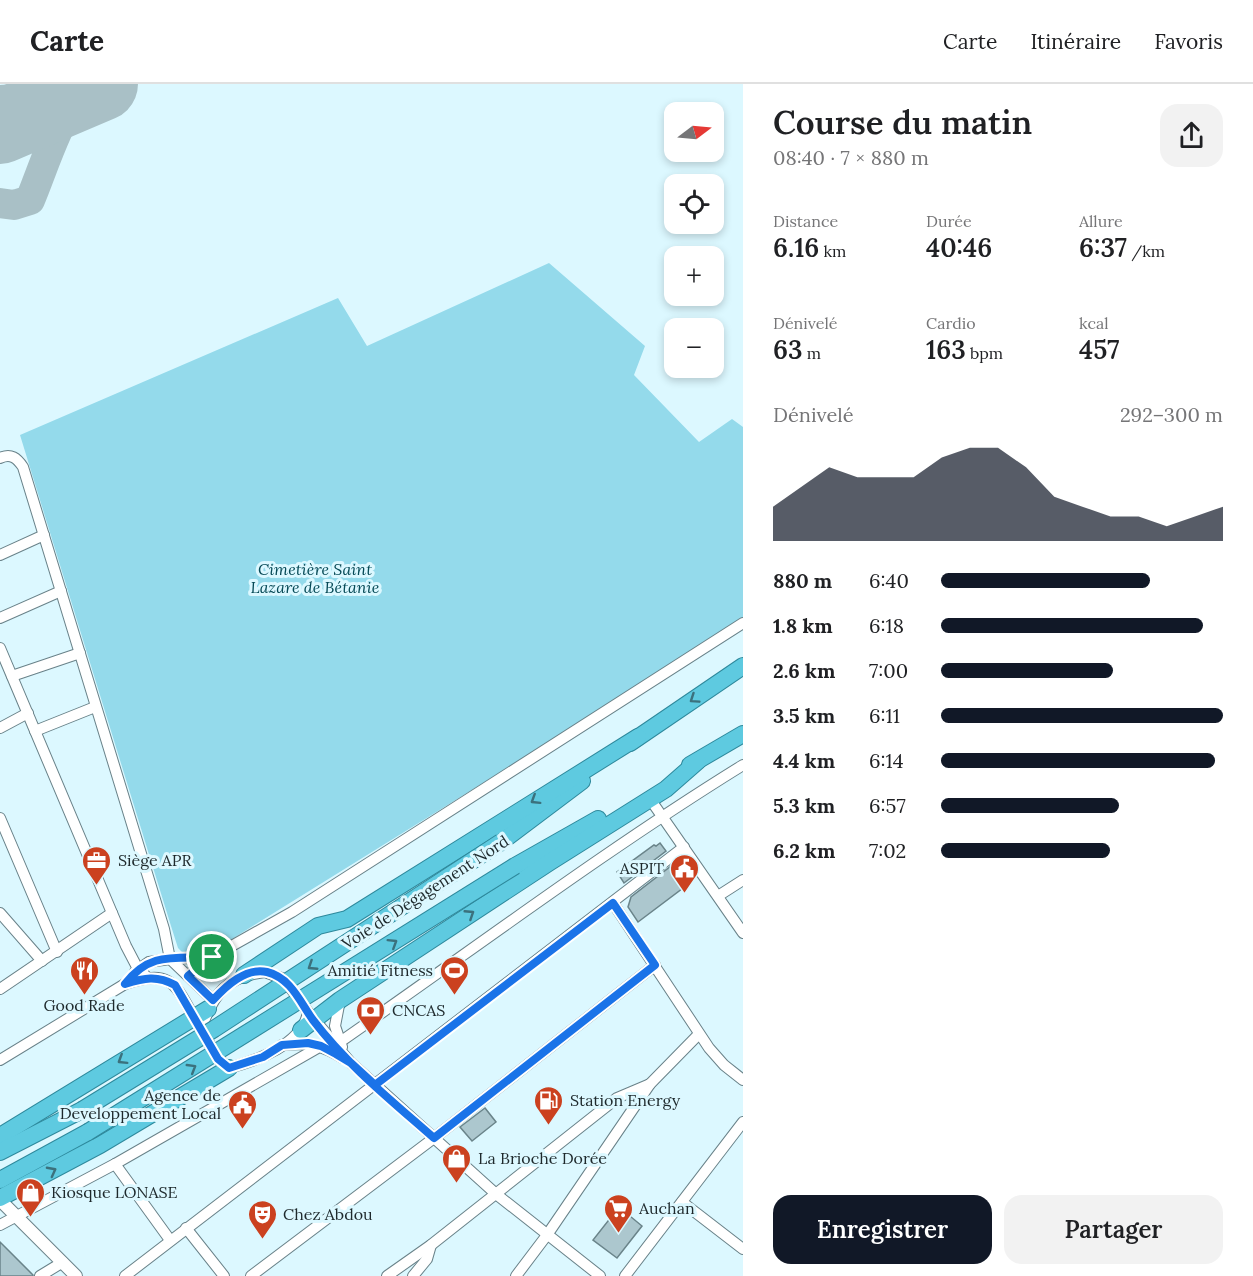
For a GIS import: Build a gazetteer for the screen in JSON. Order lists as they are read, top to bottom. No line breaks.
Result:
{"streets":{"highway":["Voie de Dégagement Nord"]},"parks":["Cimetière Saint Lazare de Bétanie"],"places":{"office":["Siège APR"],"public building":["ASPIT","Agence de Developpement Local"],"restaurant":["Good Rade"],"sports":["Amitié Fitness"],"bank":["CNCAS"],"fuel station":["Station Energy"],"shop":["La Brioche Dorée","Kiosque LONASE"],"supermarket":["Auchan"],"theatre":["Chez Abdou"]},"north":"right","page":{"header":"Carte","nav":["Carte","Itinéraire","Favoris"],"heading":["Course du matin","08:40 · 7 × 880 m"],"map_buttons":["+","−"],"stats":[["Distance","6.16 km"],["Durée","40:46"],["Allure","6:37 /km"],["Dénivelé","63 m"],["Cardio","163 bpm"],["kcal","457"]],"chart":["Dénivelé","292–300 m"],"list":[{"name":"880 m","note":"6:40"},{"name":"1.8 km","note":"6:18"},{"name":"2.6 km","note":"7:00"},{"name":"3.5 km","note":"6:11"},{"name":"4.4 km","note":"6:14"},{"name":"5.3 km","note":"6:57"},{"name":"6.2 km","note":"7:02"}],"buttons":["Enregistrer","Partager"]}}
